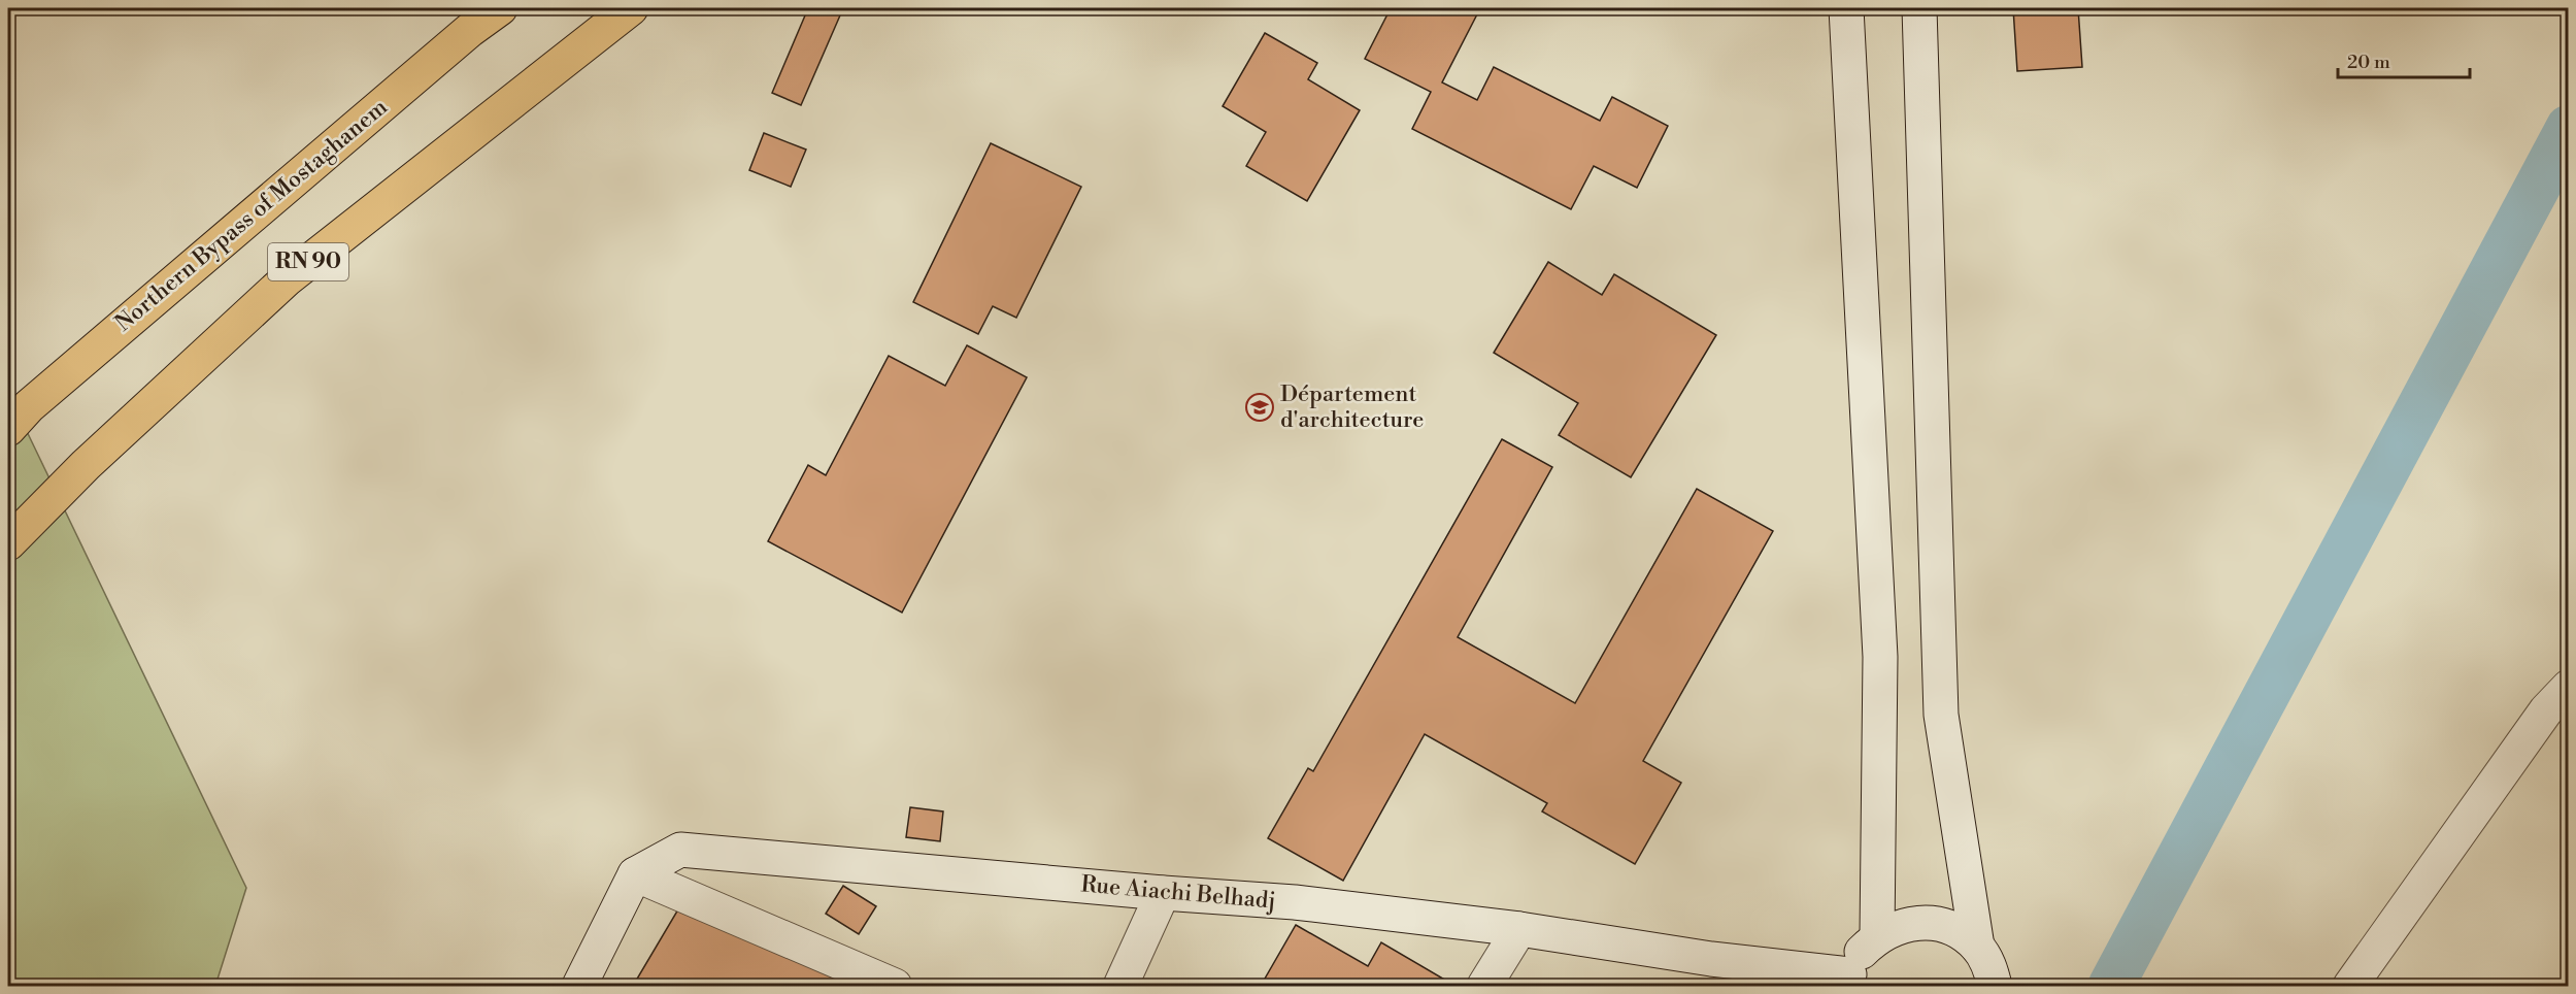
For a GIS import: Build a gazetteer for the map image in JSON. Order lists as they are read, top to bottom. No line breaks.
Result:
{"streets":{"highway":["Northern Bypass of Mostaghanem","RN 90"],"street":["Rue Aiachi Belhadj"]},"places":{"school or university":["Département d'architecture"]},"scale_bar":"20 m"}
